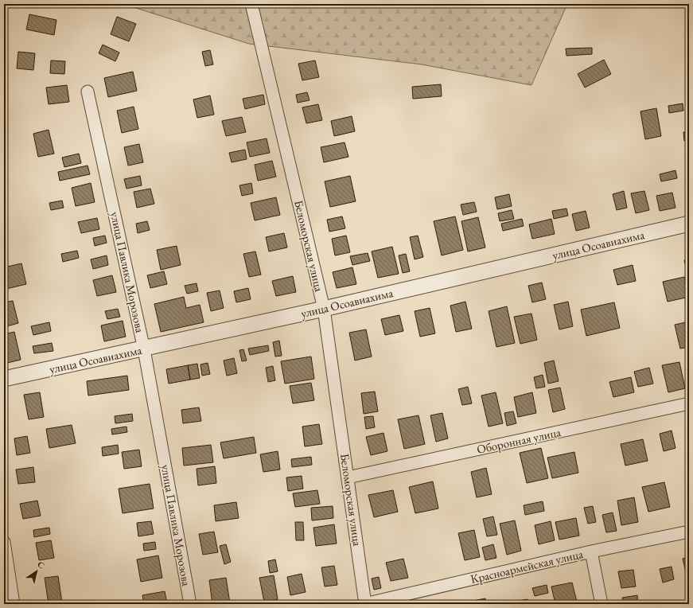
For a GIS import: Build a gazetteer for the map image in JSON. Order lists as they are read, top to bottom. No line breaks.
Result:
{"streets":{"street":["улица Осоавиахима","Беломорская улица","улица Павлика Морозова","Оборонная улица","Красноармейская улица"]},"crossings":[["улица Осоавиахима","Беломорская улица"],["улица Осоавиахима","улица Павлика Морозова"],["Беломорская улица","Оборонная улица"],["Беломорская улица","Красноармейская улица"]],"north":"top right"}
